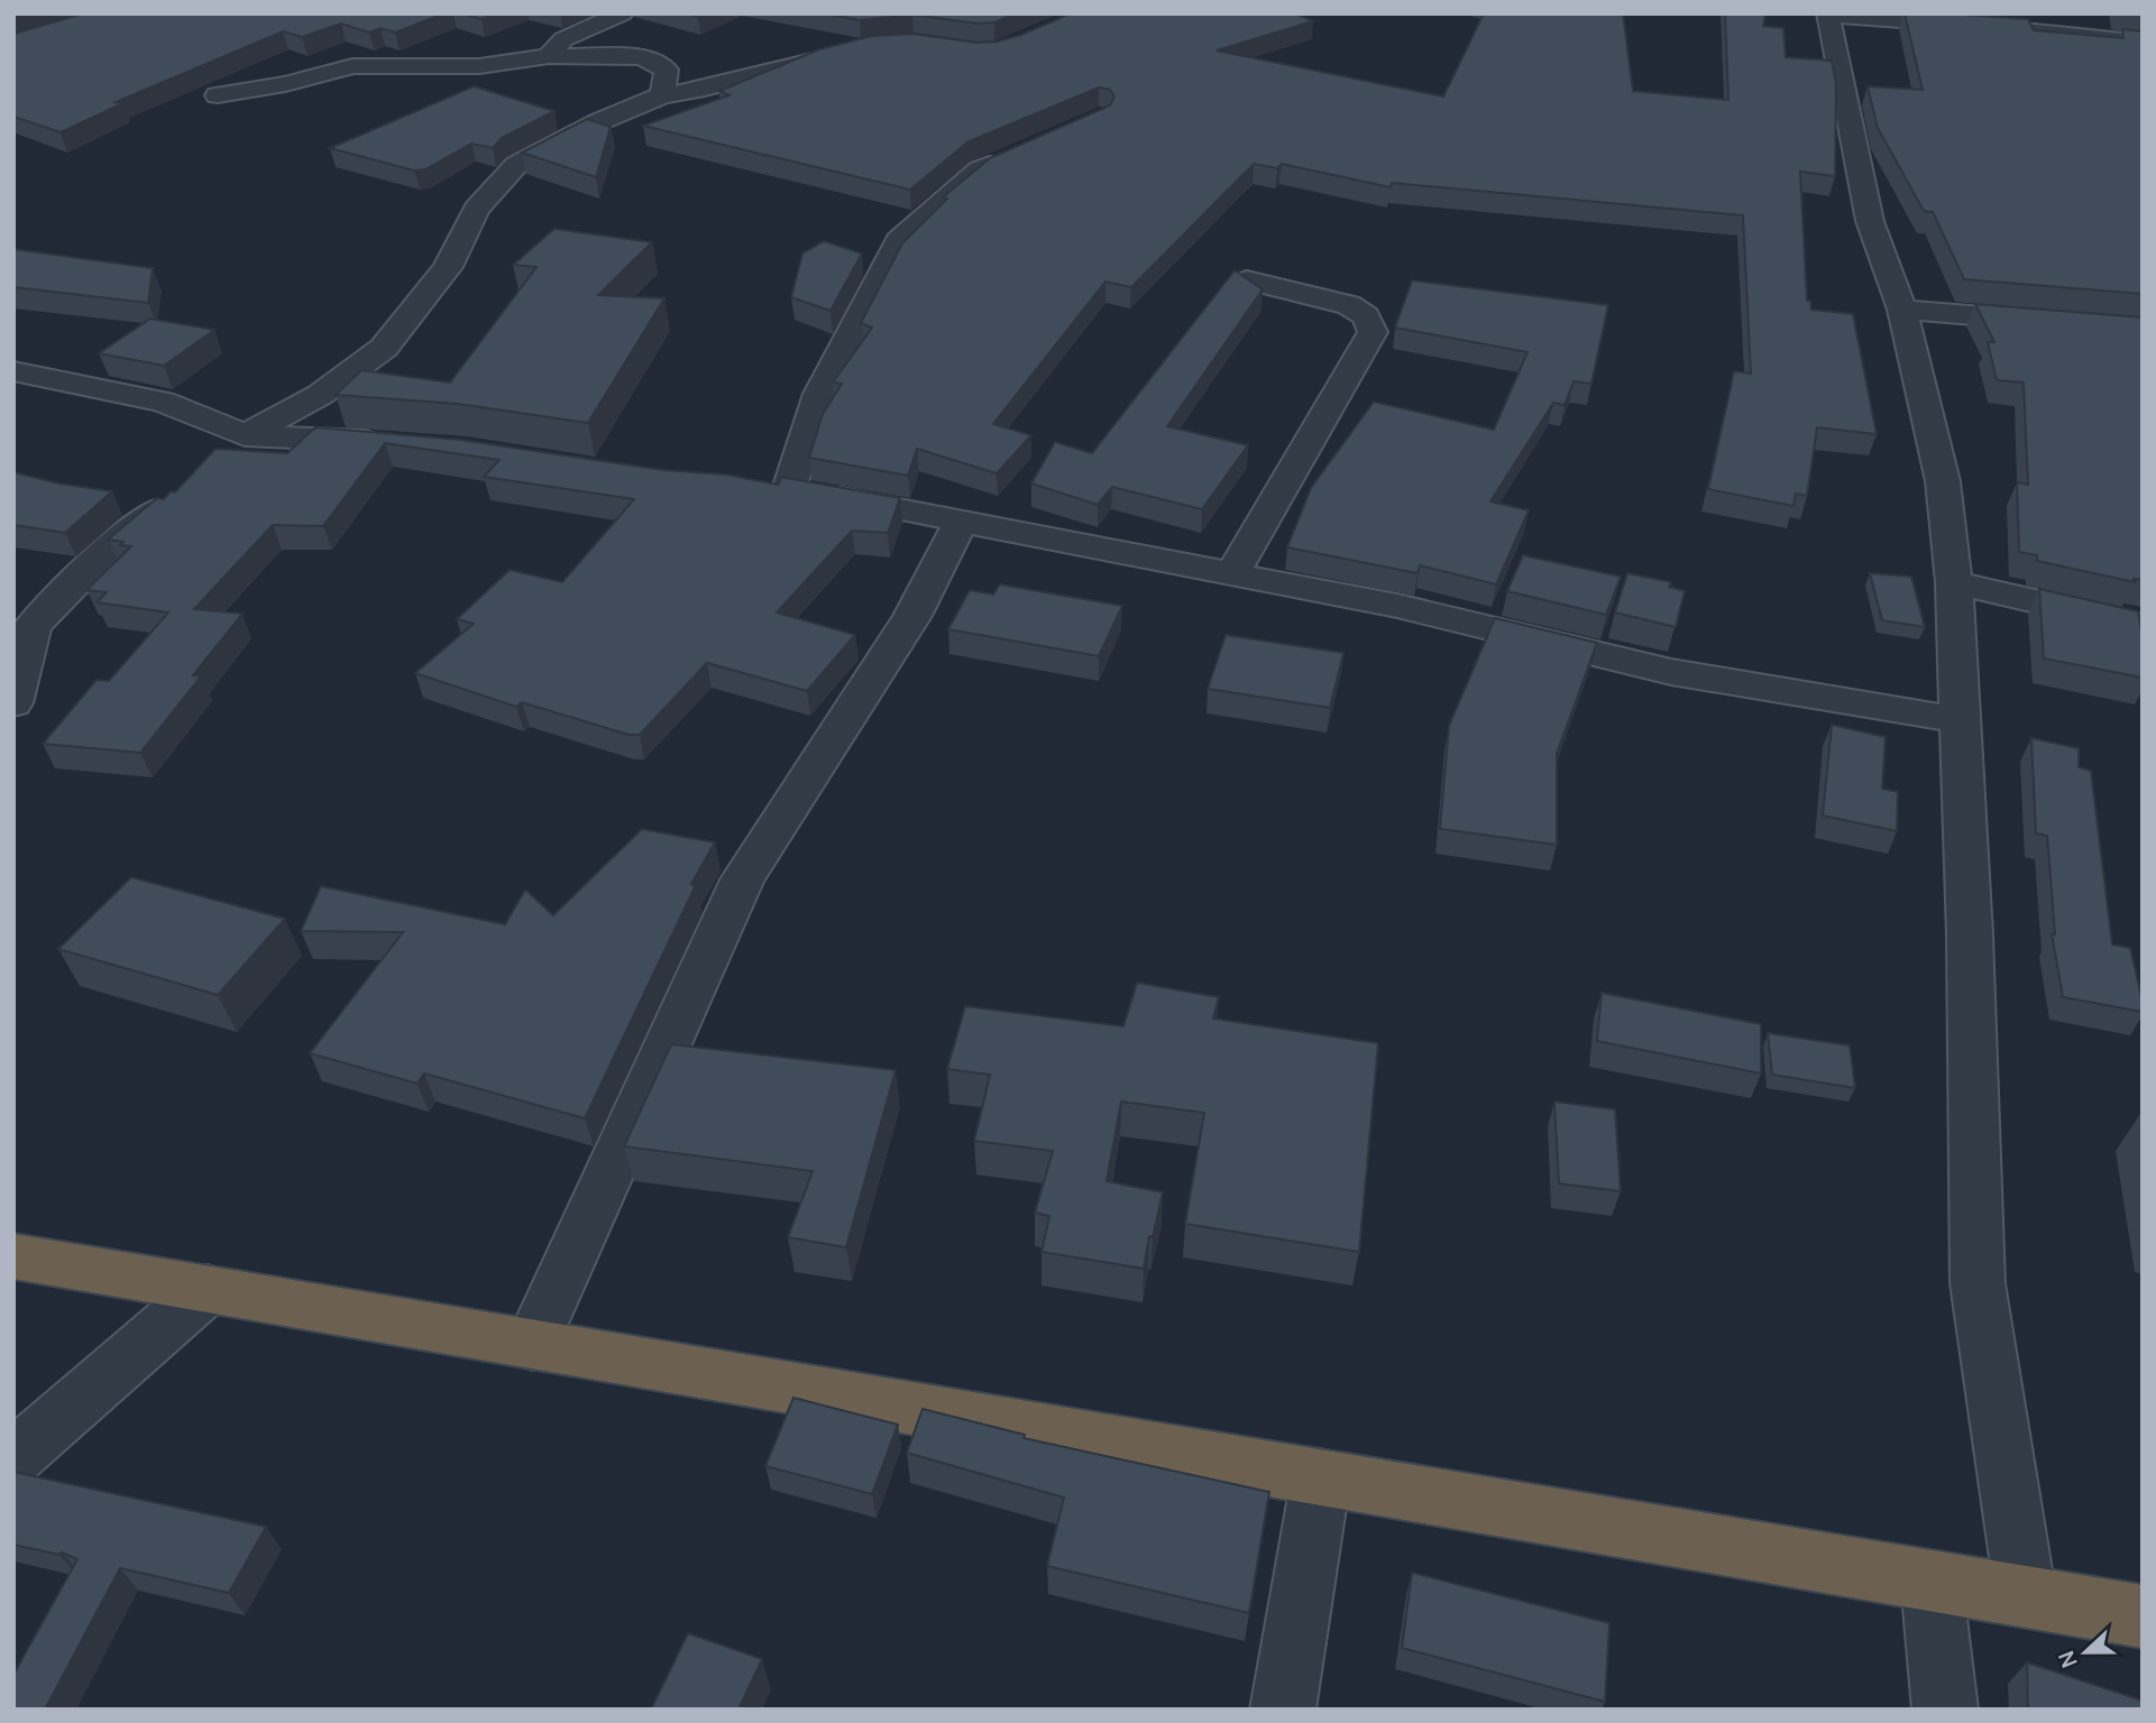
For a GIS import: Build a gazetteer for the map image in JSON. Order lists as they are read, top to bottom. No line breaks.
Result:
{"north":"left"}
